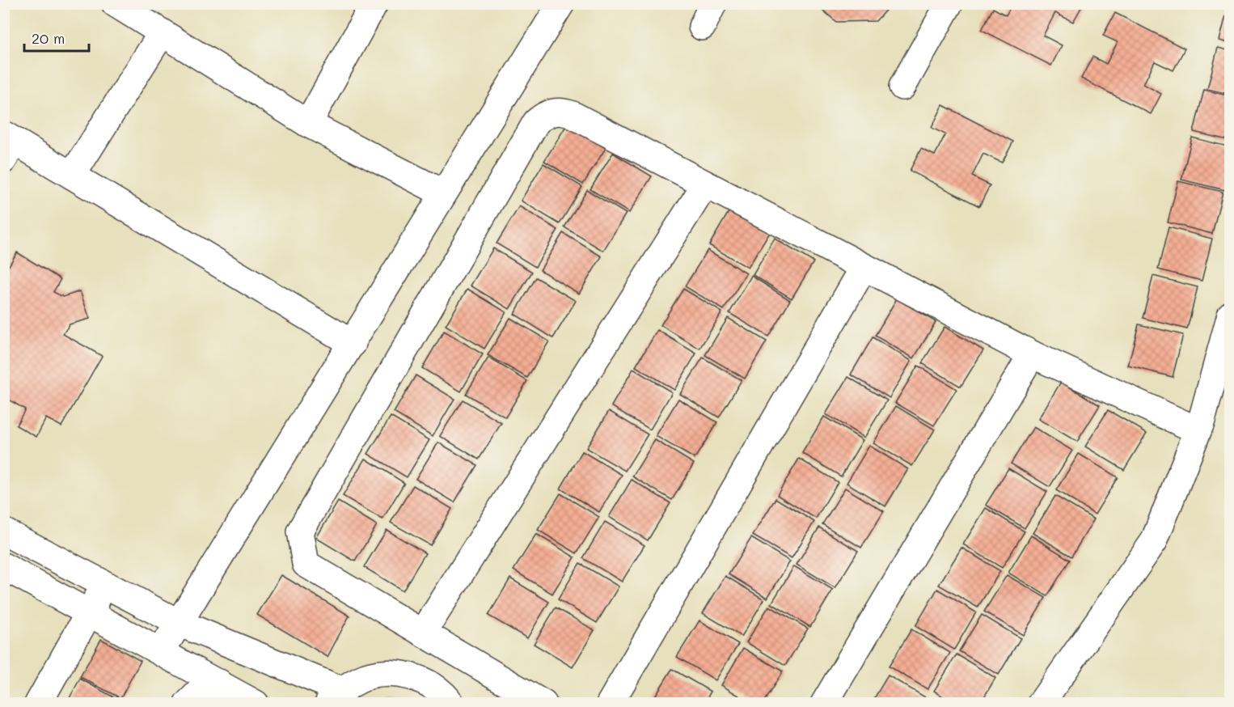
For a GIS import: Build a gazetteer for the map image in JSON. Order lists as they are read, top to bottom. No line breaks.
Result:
{"scale_bar":"20 m"}
